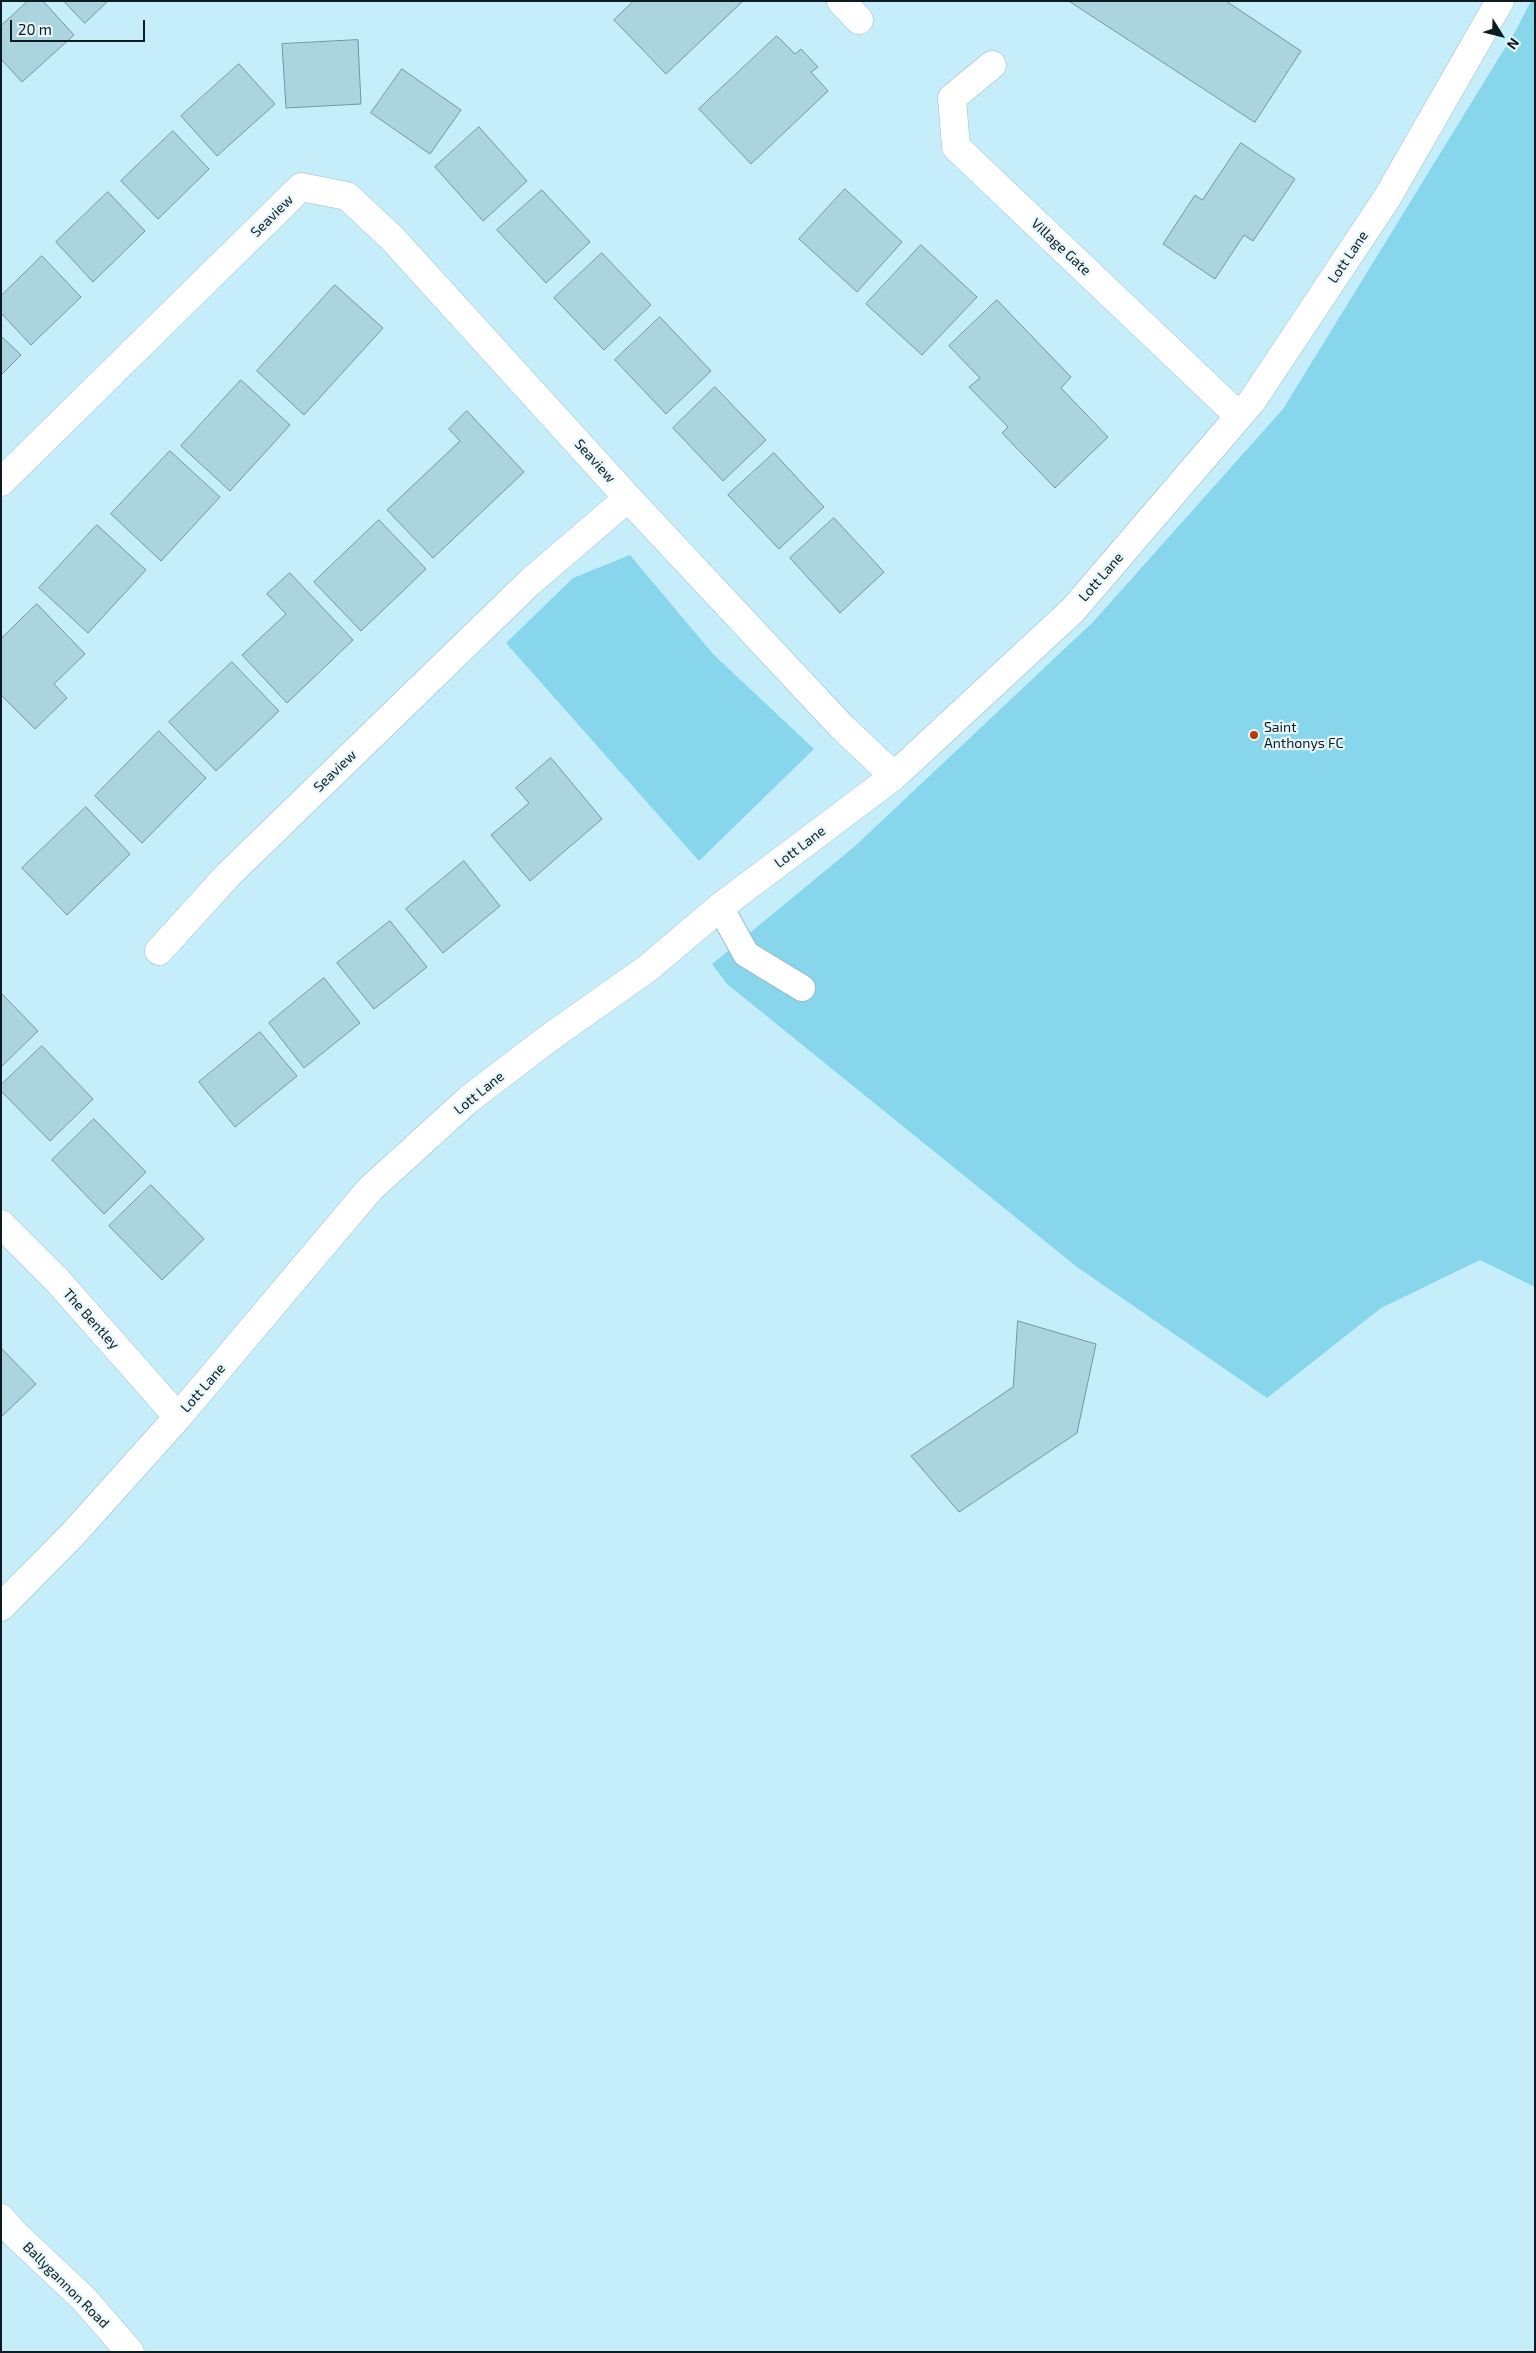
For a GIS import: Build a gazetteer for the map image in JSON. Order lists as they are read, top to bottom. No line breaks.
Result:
{"streets":{"street":["Seaview","Village Gate","Lott Lane","The Bentley","Ballygannon Road"]},"crossings":[["Seaview","Lott Lane"],["Village Gate","Lott Lane"],["Lott Lane","The Bentley"]],"places":["Saint Anthonys FC"],"scale_bar":"20 m","north":"bottom right"}
